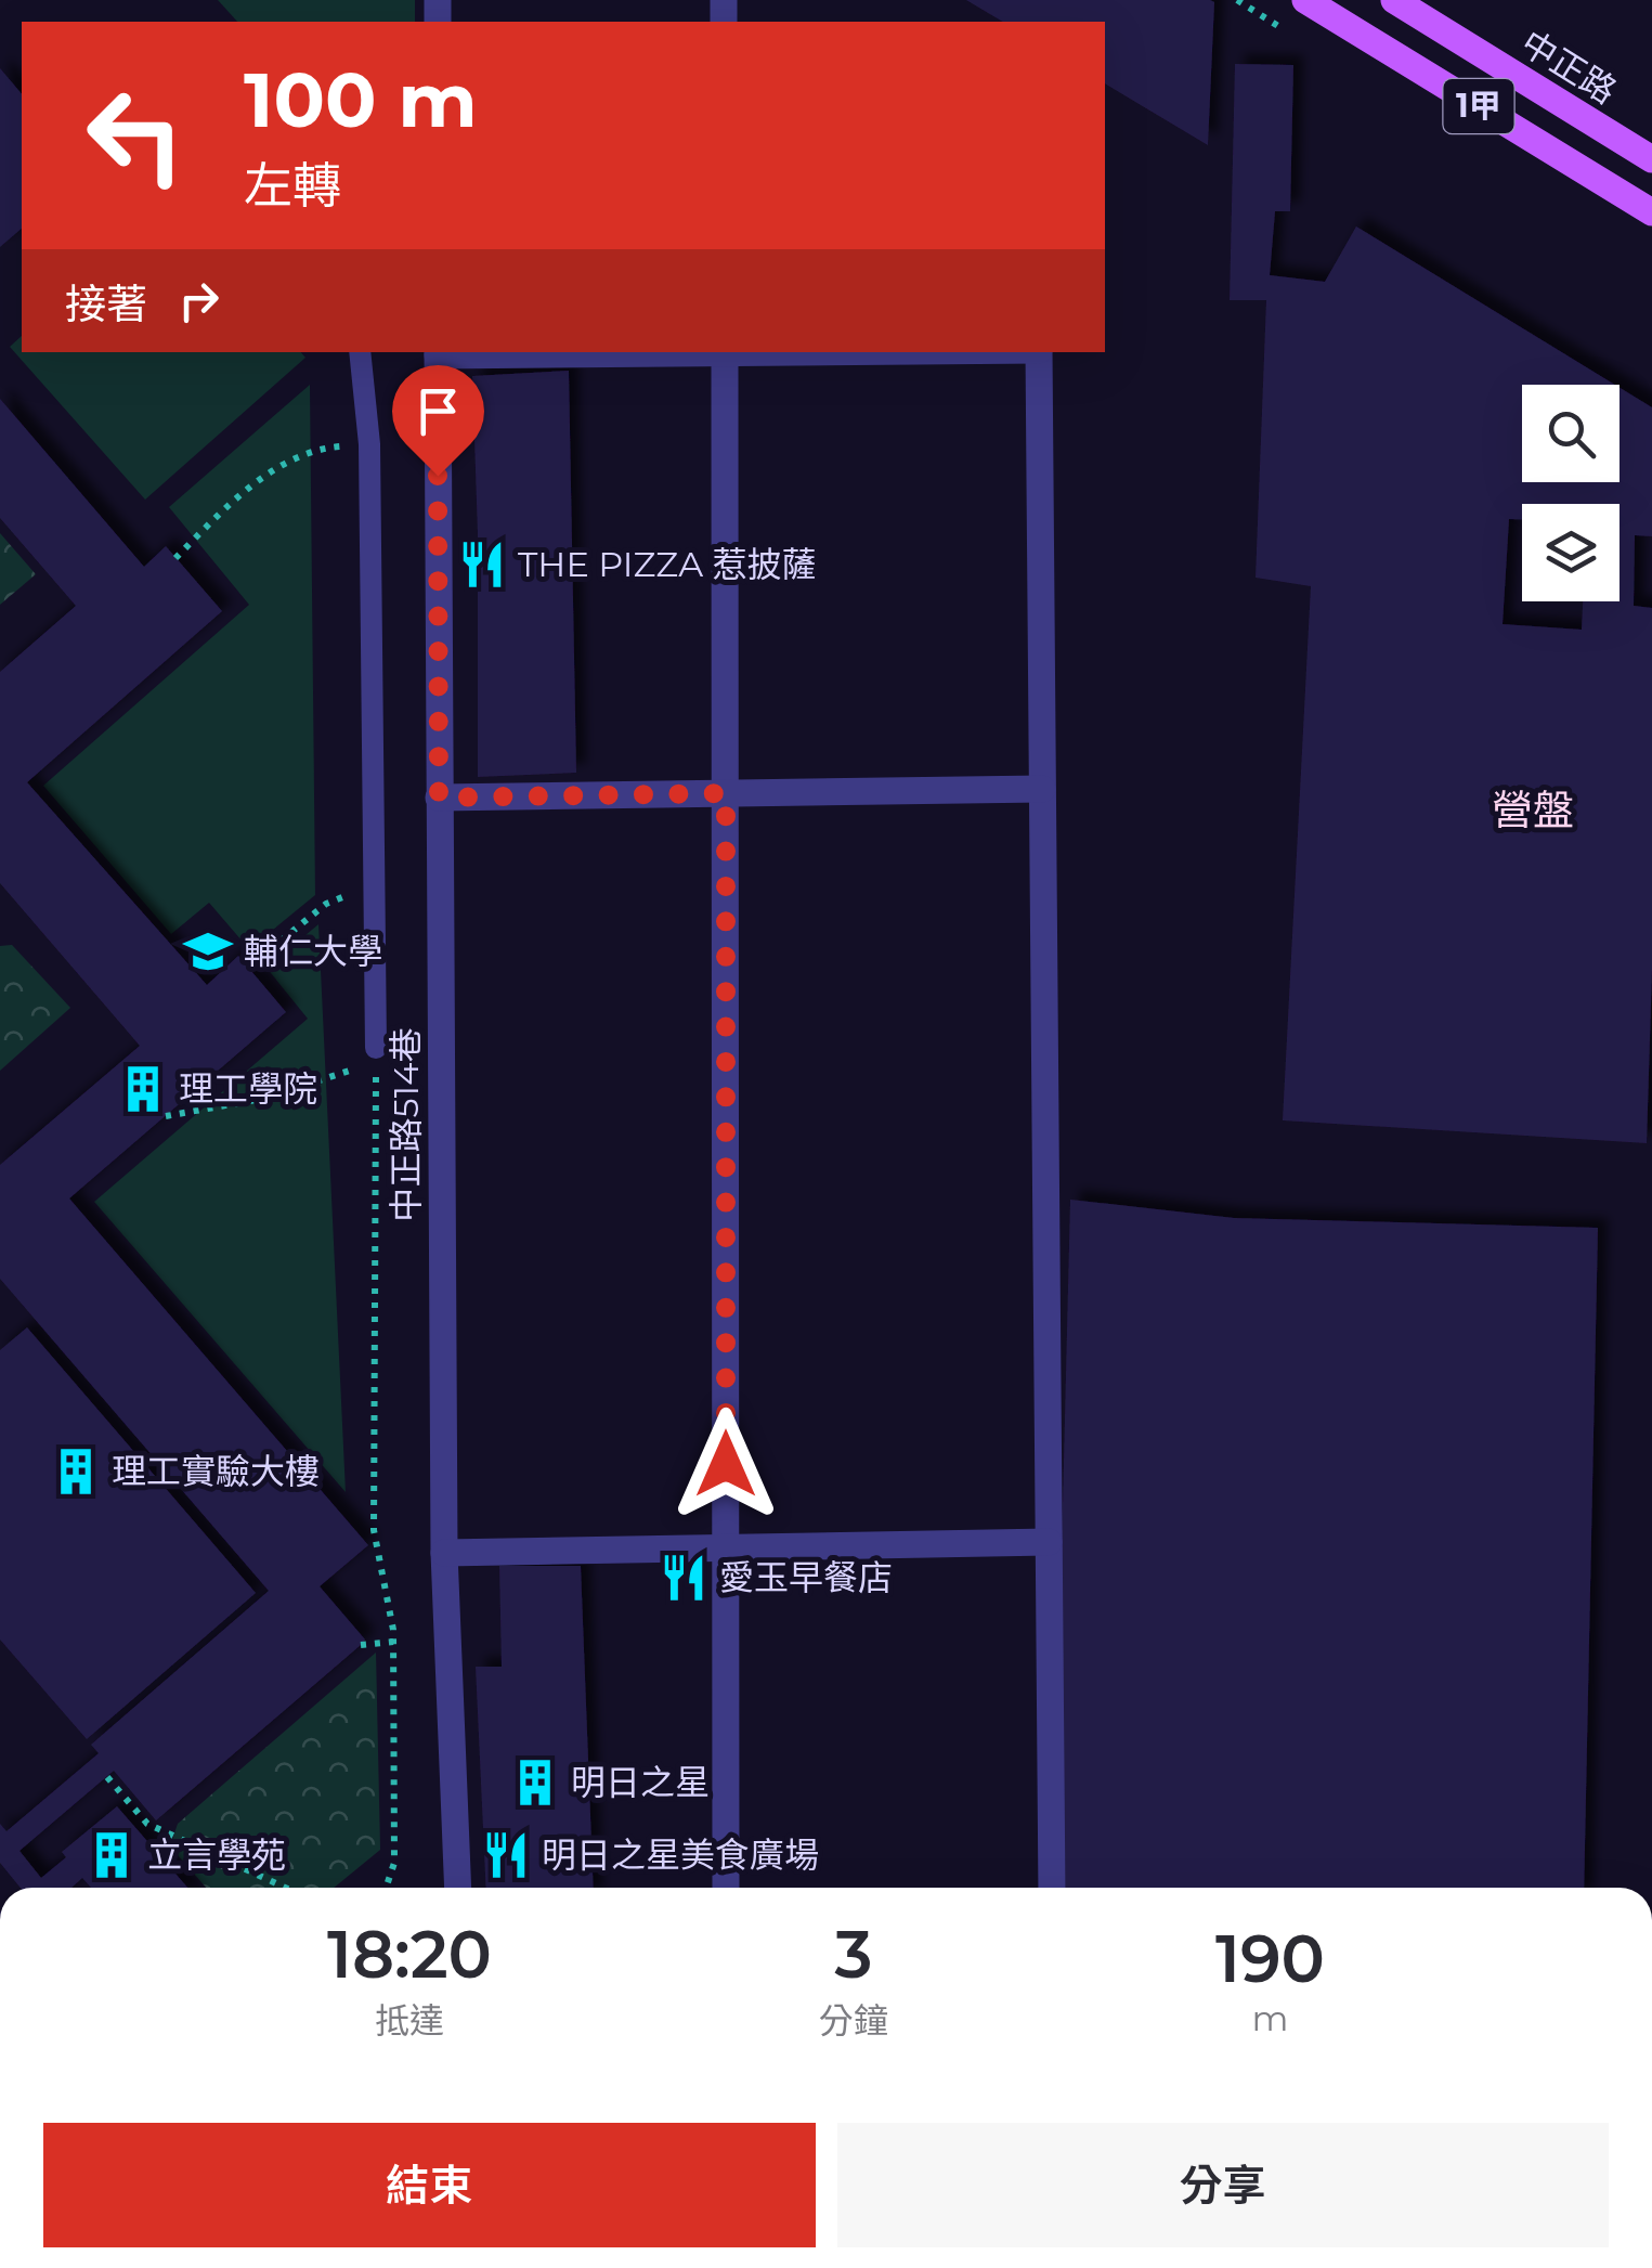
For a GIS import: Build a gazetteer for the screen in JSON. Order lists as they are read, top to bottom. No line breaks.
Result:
{"streets":{"main road":["中正路","1甲"],"street":["中正路514巷"]},"districts":["營盤"],"places":{"restaurant":["THE PIZZA 惹披薩","愛玉早餐店","明日之星美食廣場"],"school or university":["輔仁大學"],"building":["理工學院","理工實驗大樓","明日之星","立言學苑"]},"page":{"turn":["100 m","左轉"],"then":"接著","eta":["18:20","抵達","3","分鐘","190","m"],"buttons":["結束","分享"]}}
